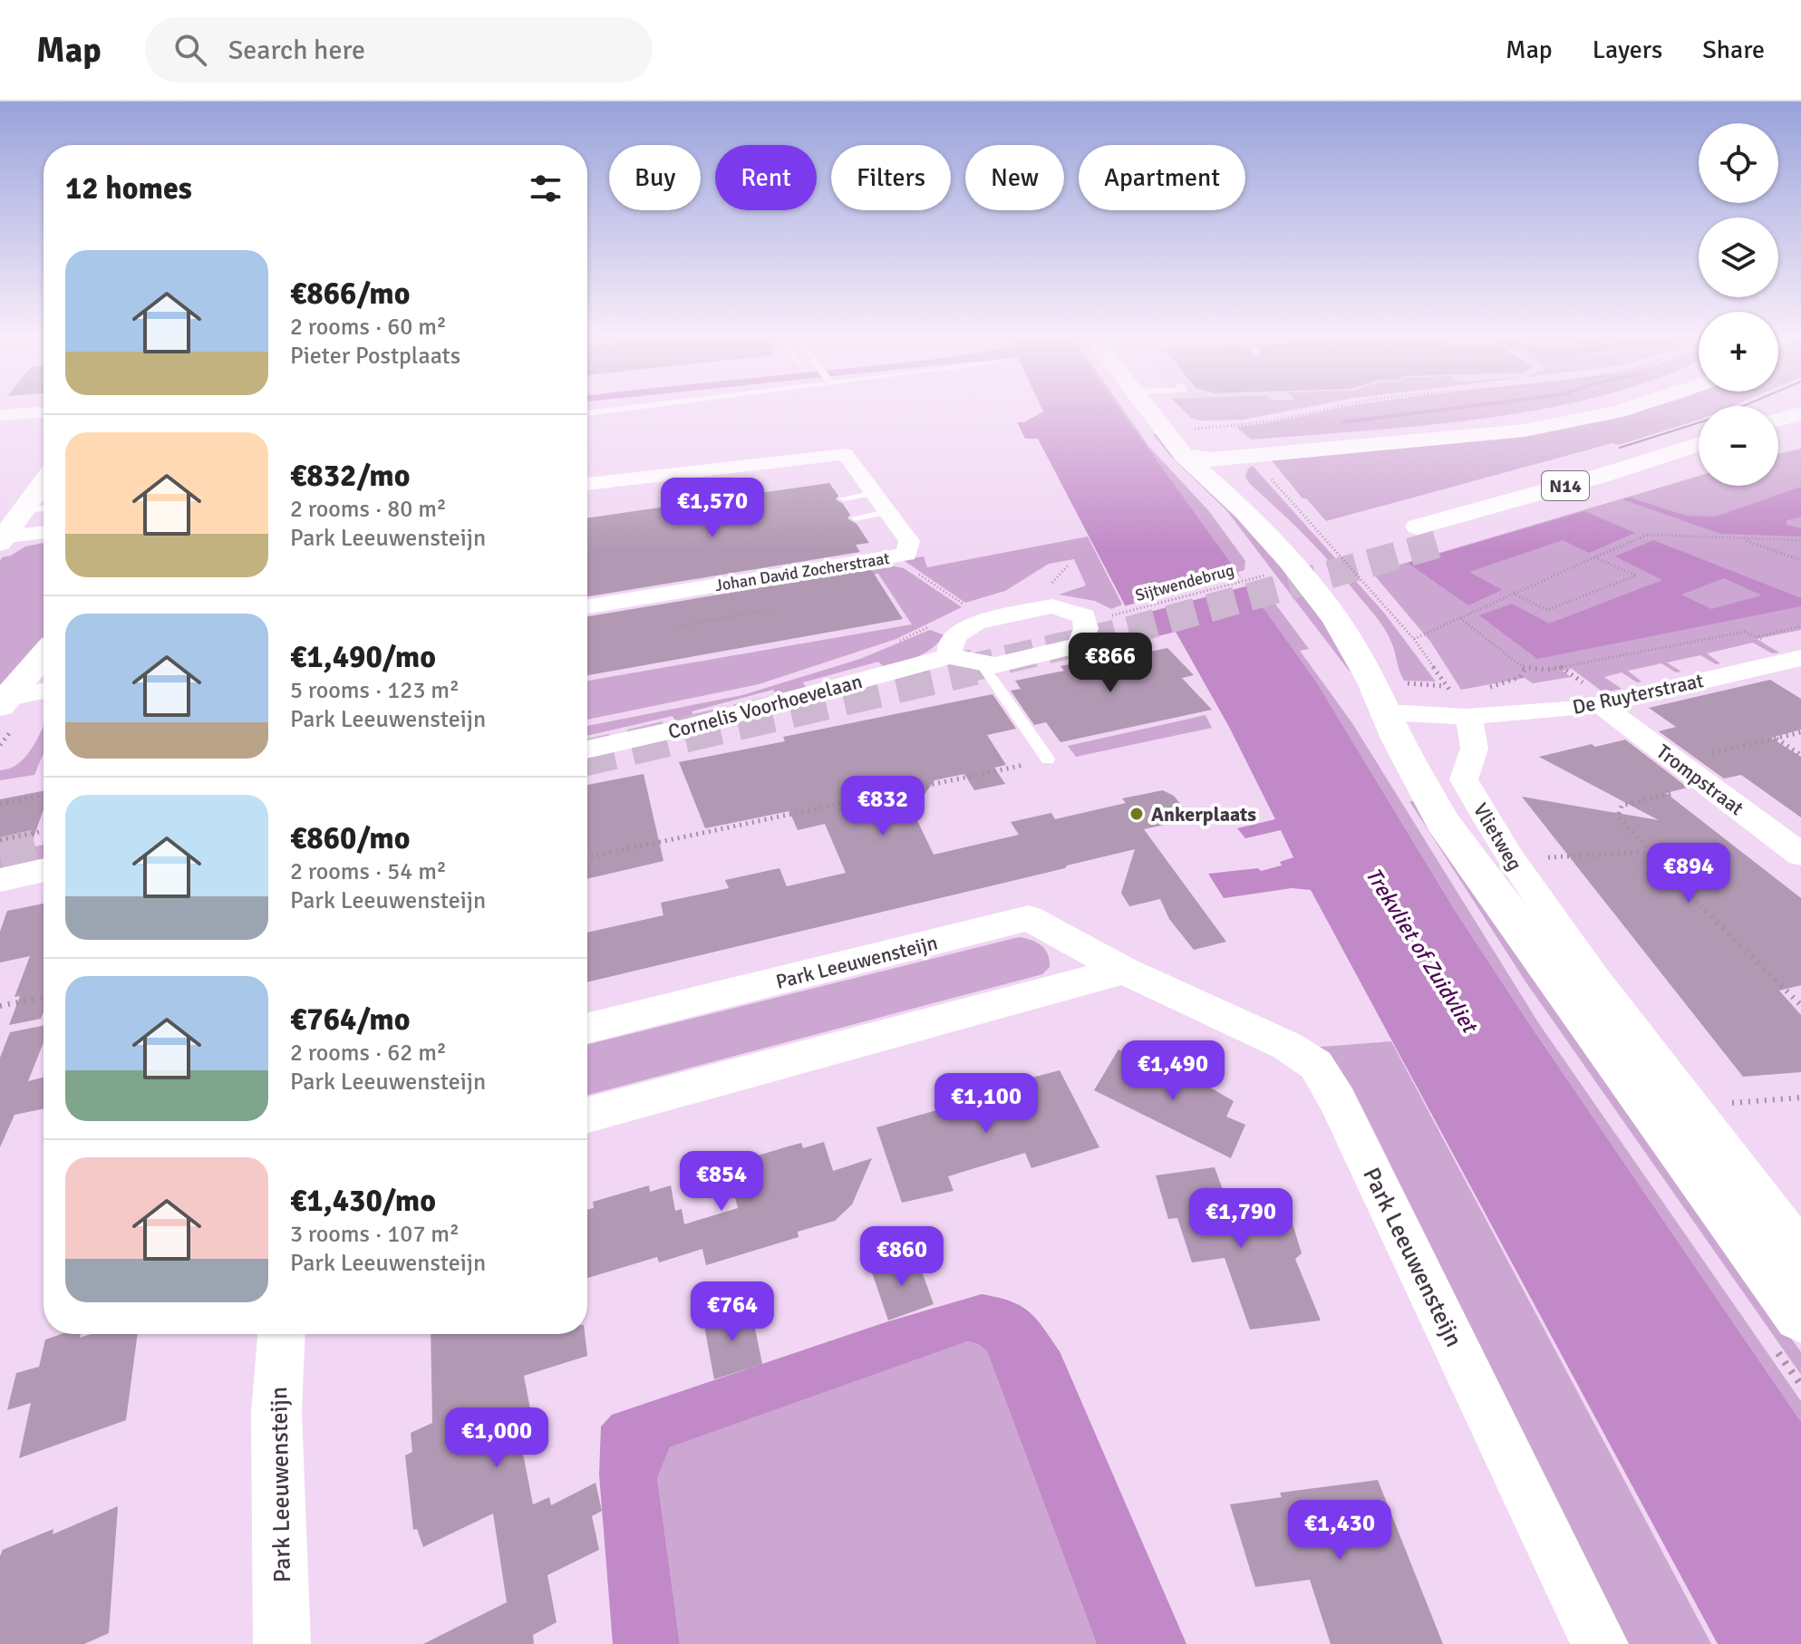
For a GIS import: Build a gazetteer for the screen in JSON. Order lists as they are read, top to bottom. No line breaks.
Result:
{"streets":{"street":["N14","Johan David Zocherstraat","De Ruyterstraat","Cornelis Voorhoevelaan","Trompstraat","Vlietweg","Park Leeuwensteijn"],"path":["Sijtwendebrug"]},"crossings":[["De Ruyterstraat","Trompstraat"],["De Ruyterstraat","Vlietweg"]],"water":["Trekvliet of Zuidvliet"],"places":["Ankerplaats"],"page":{"header":"Map","search":"Search here","nav":["Map","Layers","Share"],"map_buttons":["+","−"],"chip":["Buy","Rent","Filters","New","Apartment"],"heading":"12 homes","list":[{"name":"€866/mo","note":"2 rooms · 60 m² · Pieter Postplaats"},{"name":"€832/mo","note":"2 rooms · 80 m² · Park Leeuwensteijn"},{"name":"€1,490/mo","note":"5 rooms · 123 m² · Park Leeuwensteijn"},{"name":"€860/mo","note":"2 rooms · 54 m² · Park Leeuwensteijn"},{"name":"€764/mo","note":"2 rooms · 62 m² · Park Leeuwensteijn"},{"name":"€1,430/mo","note":"3 rooms · 107 m² · Park Leeuwensteijn"}],"price":["€1,570","€866","€832","€894","€1,490","€1,100","€854","€1,790","€860","€764","€1,000","€1,430"]}}
